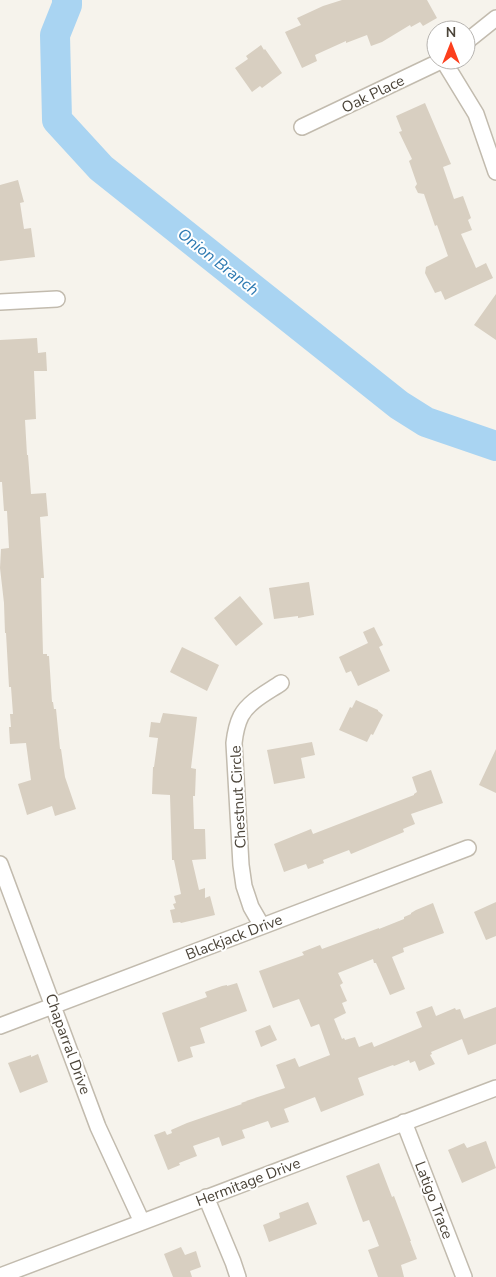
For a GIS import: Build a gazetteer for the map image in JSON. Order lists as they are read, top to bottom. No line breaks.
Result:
{"streets":{"street":["Oak Place","Chestnut Circle","Blackjack Drive","Chaparral Drive","Hermitage Drive","Latigo Trace"]},"crossings":[["Chestnut Circle","Blackjack Drive"],["Blackjack Drive","Chaparral Drive"],["Chaparral Drive","Hermitage Drive"],["Hermitage Drive","Latigo Trace"]],"water":["Onion Branch"],"north":"top"}
